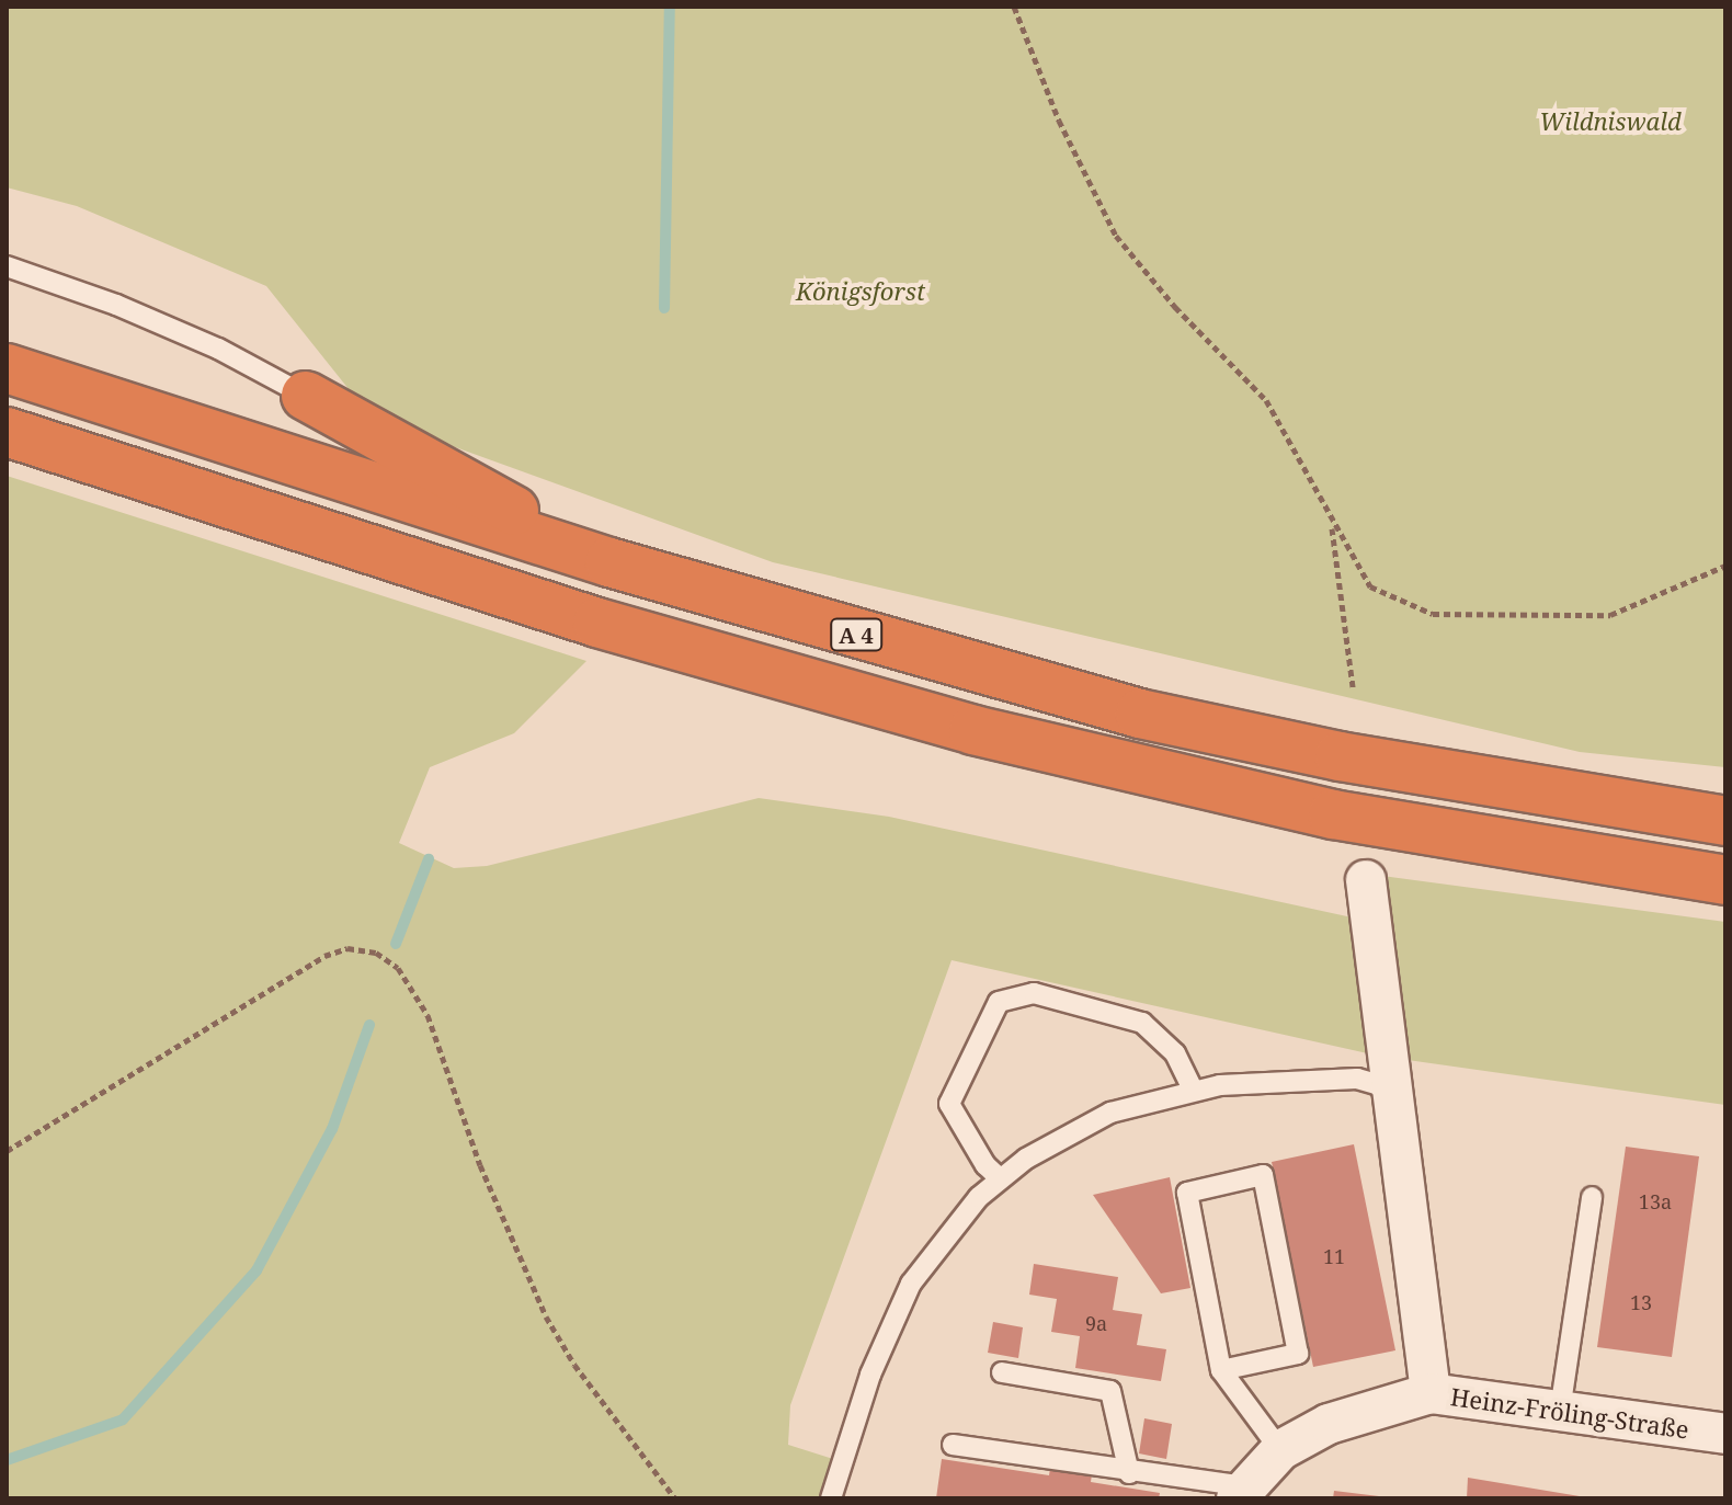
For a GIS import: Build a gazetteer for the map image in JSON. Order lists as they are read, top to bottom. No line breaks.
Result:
{"streets":{"highway":["A 4"],"street":["Heinz-Fröling-Straße"]},"parks":["Wildniswald","Königsforst"],"house_numbers":["13a","11","13","9a"]}
